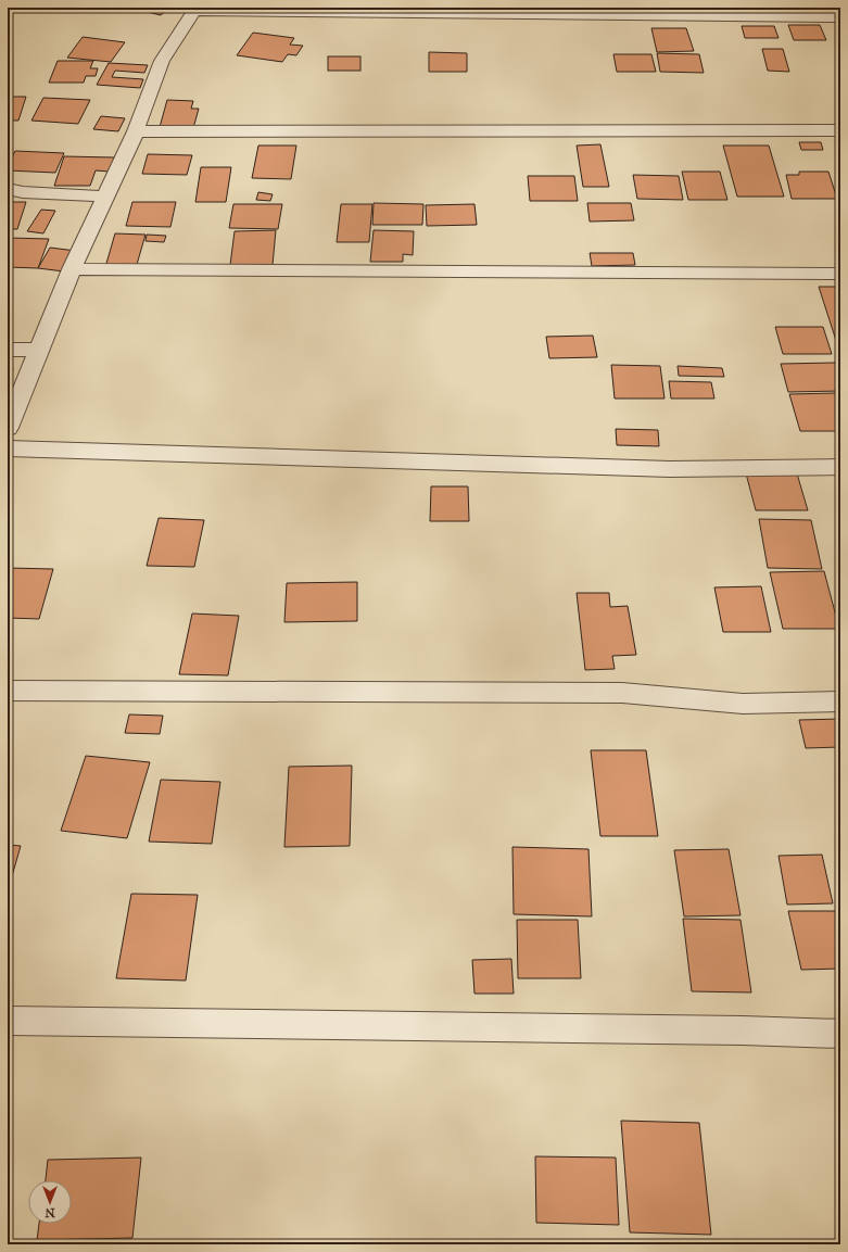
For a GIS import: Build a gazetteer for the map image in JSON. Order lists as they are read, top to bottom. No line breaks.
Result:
{"north":"bottom"}
